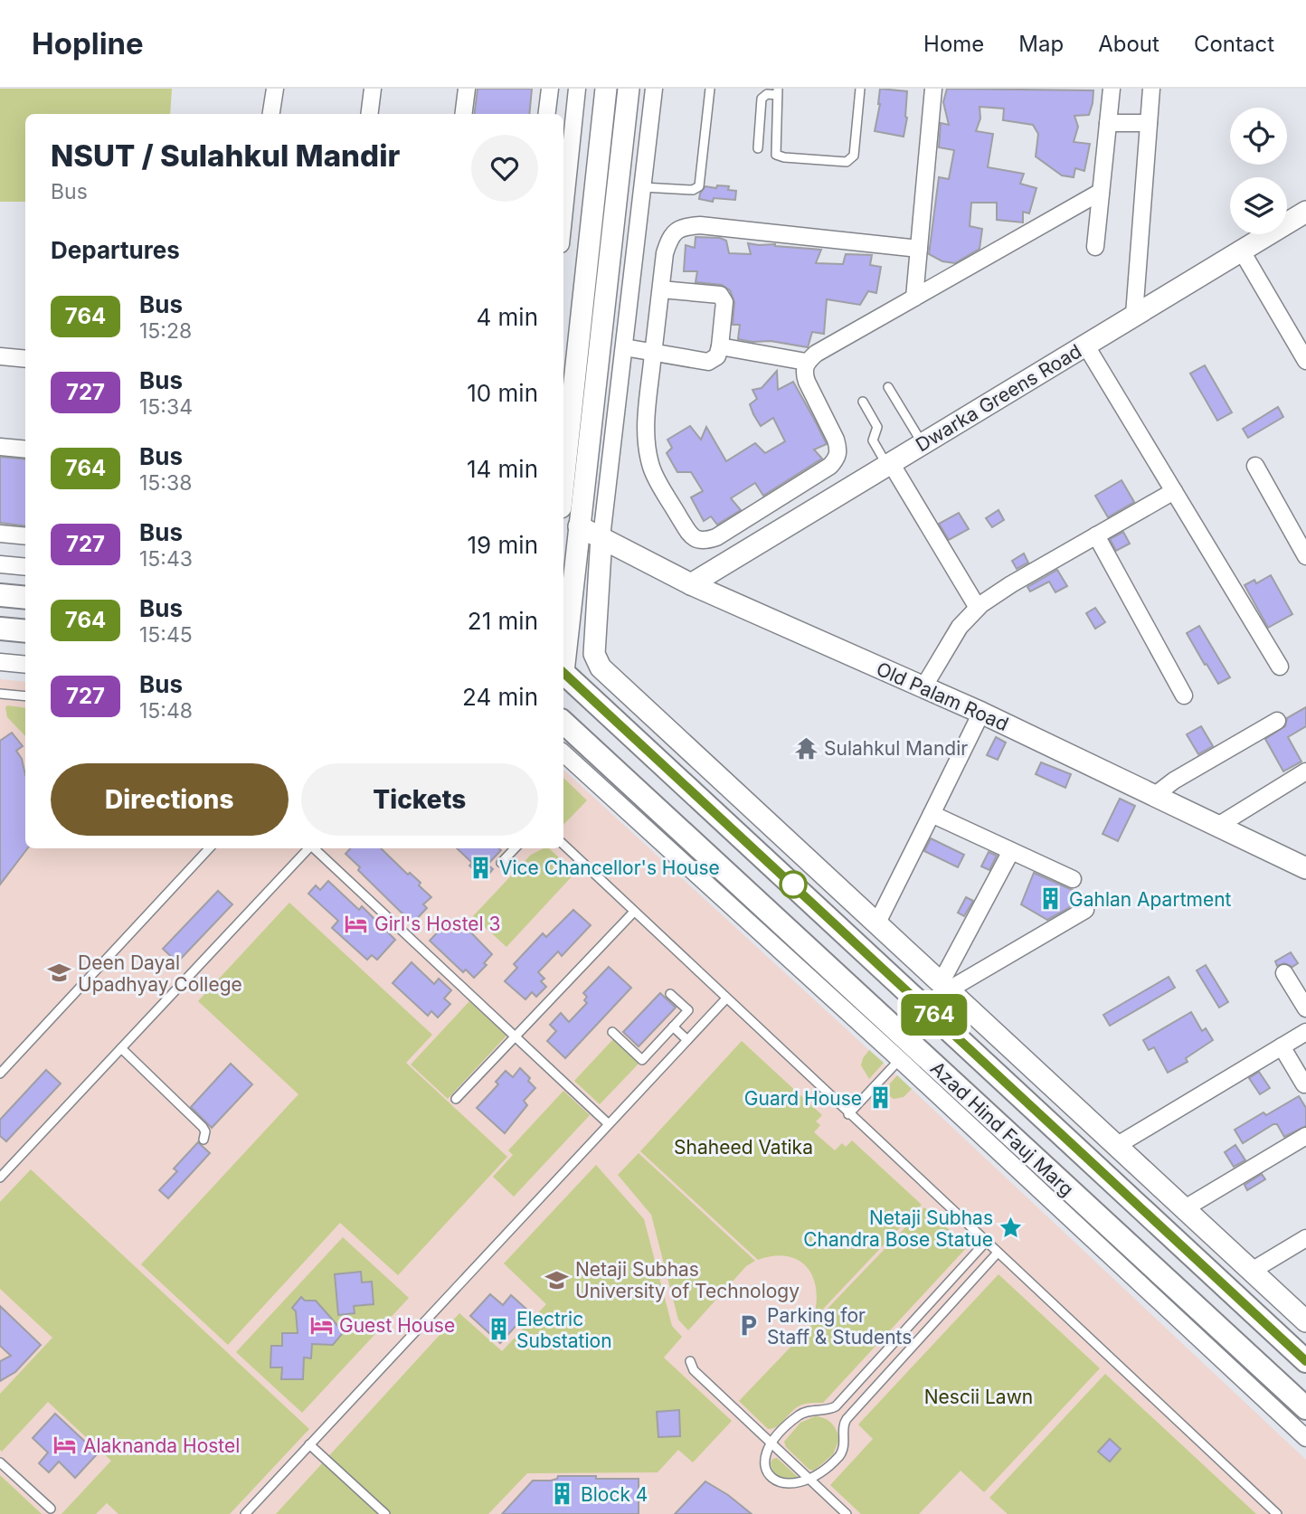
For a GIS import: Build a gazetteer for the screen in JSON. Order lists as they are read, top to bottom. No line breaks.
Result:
{"streets":{"main road":["Azad Hind Fauj Marg"],"street":["Dwarka Greens Road","Old Palam Road"]},"crossings":[["Dwarka Greens Road","Old Palam Road"]],"parks":["Shaheed Vatika","Nescii Lawn"],"places":{"temple":["Sulahkul Mandir"],"building":["Vice Chancellor's House","Gahlan Apartment","Guard House","Electric Substation","Block 4"],"hotel":["Girl's Hostel 3","Guest House","Alaknanda Hostel"],"school or university":["Deen Dayal Upadhyay College","Netaji Subhas University of Technology"],"place":["Netaji Subhas Chandra Bose Statue"],"parking":["Parking for Staff & Students"]},"lines":["bus line 764"],"page":{"header":"Hopline","nav":["Home","Map","About","Contact"],"on_map":"764","heading":[["NSUT / Sulahkul Mandir","Bus"],"Departures"],"list":[{"mark":"764","name":"Bus","note":"15:28","value":"4 min"},{"mark":"727","name":"Bus","note":"15:34","value":"10 min"},{"mark":"764","name":"Bus","note":"15:38","value":"14 min"},{"mark":"727","name":"Bus","note":"15:43","value":"19 min"},{"mark":"764","name":"Bus","note":"15:45","value":"21 min"},{"mark":"727","name":"Bus","note":"15:48","value":"24 min"}],"buttons":["Directions","Tickets"]}}
